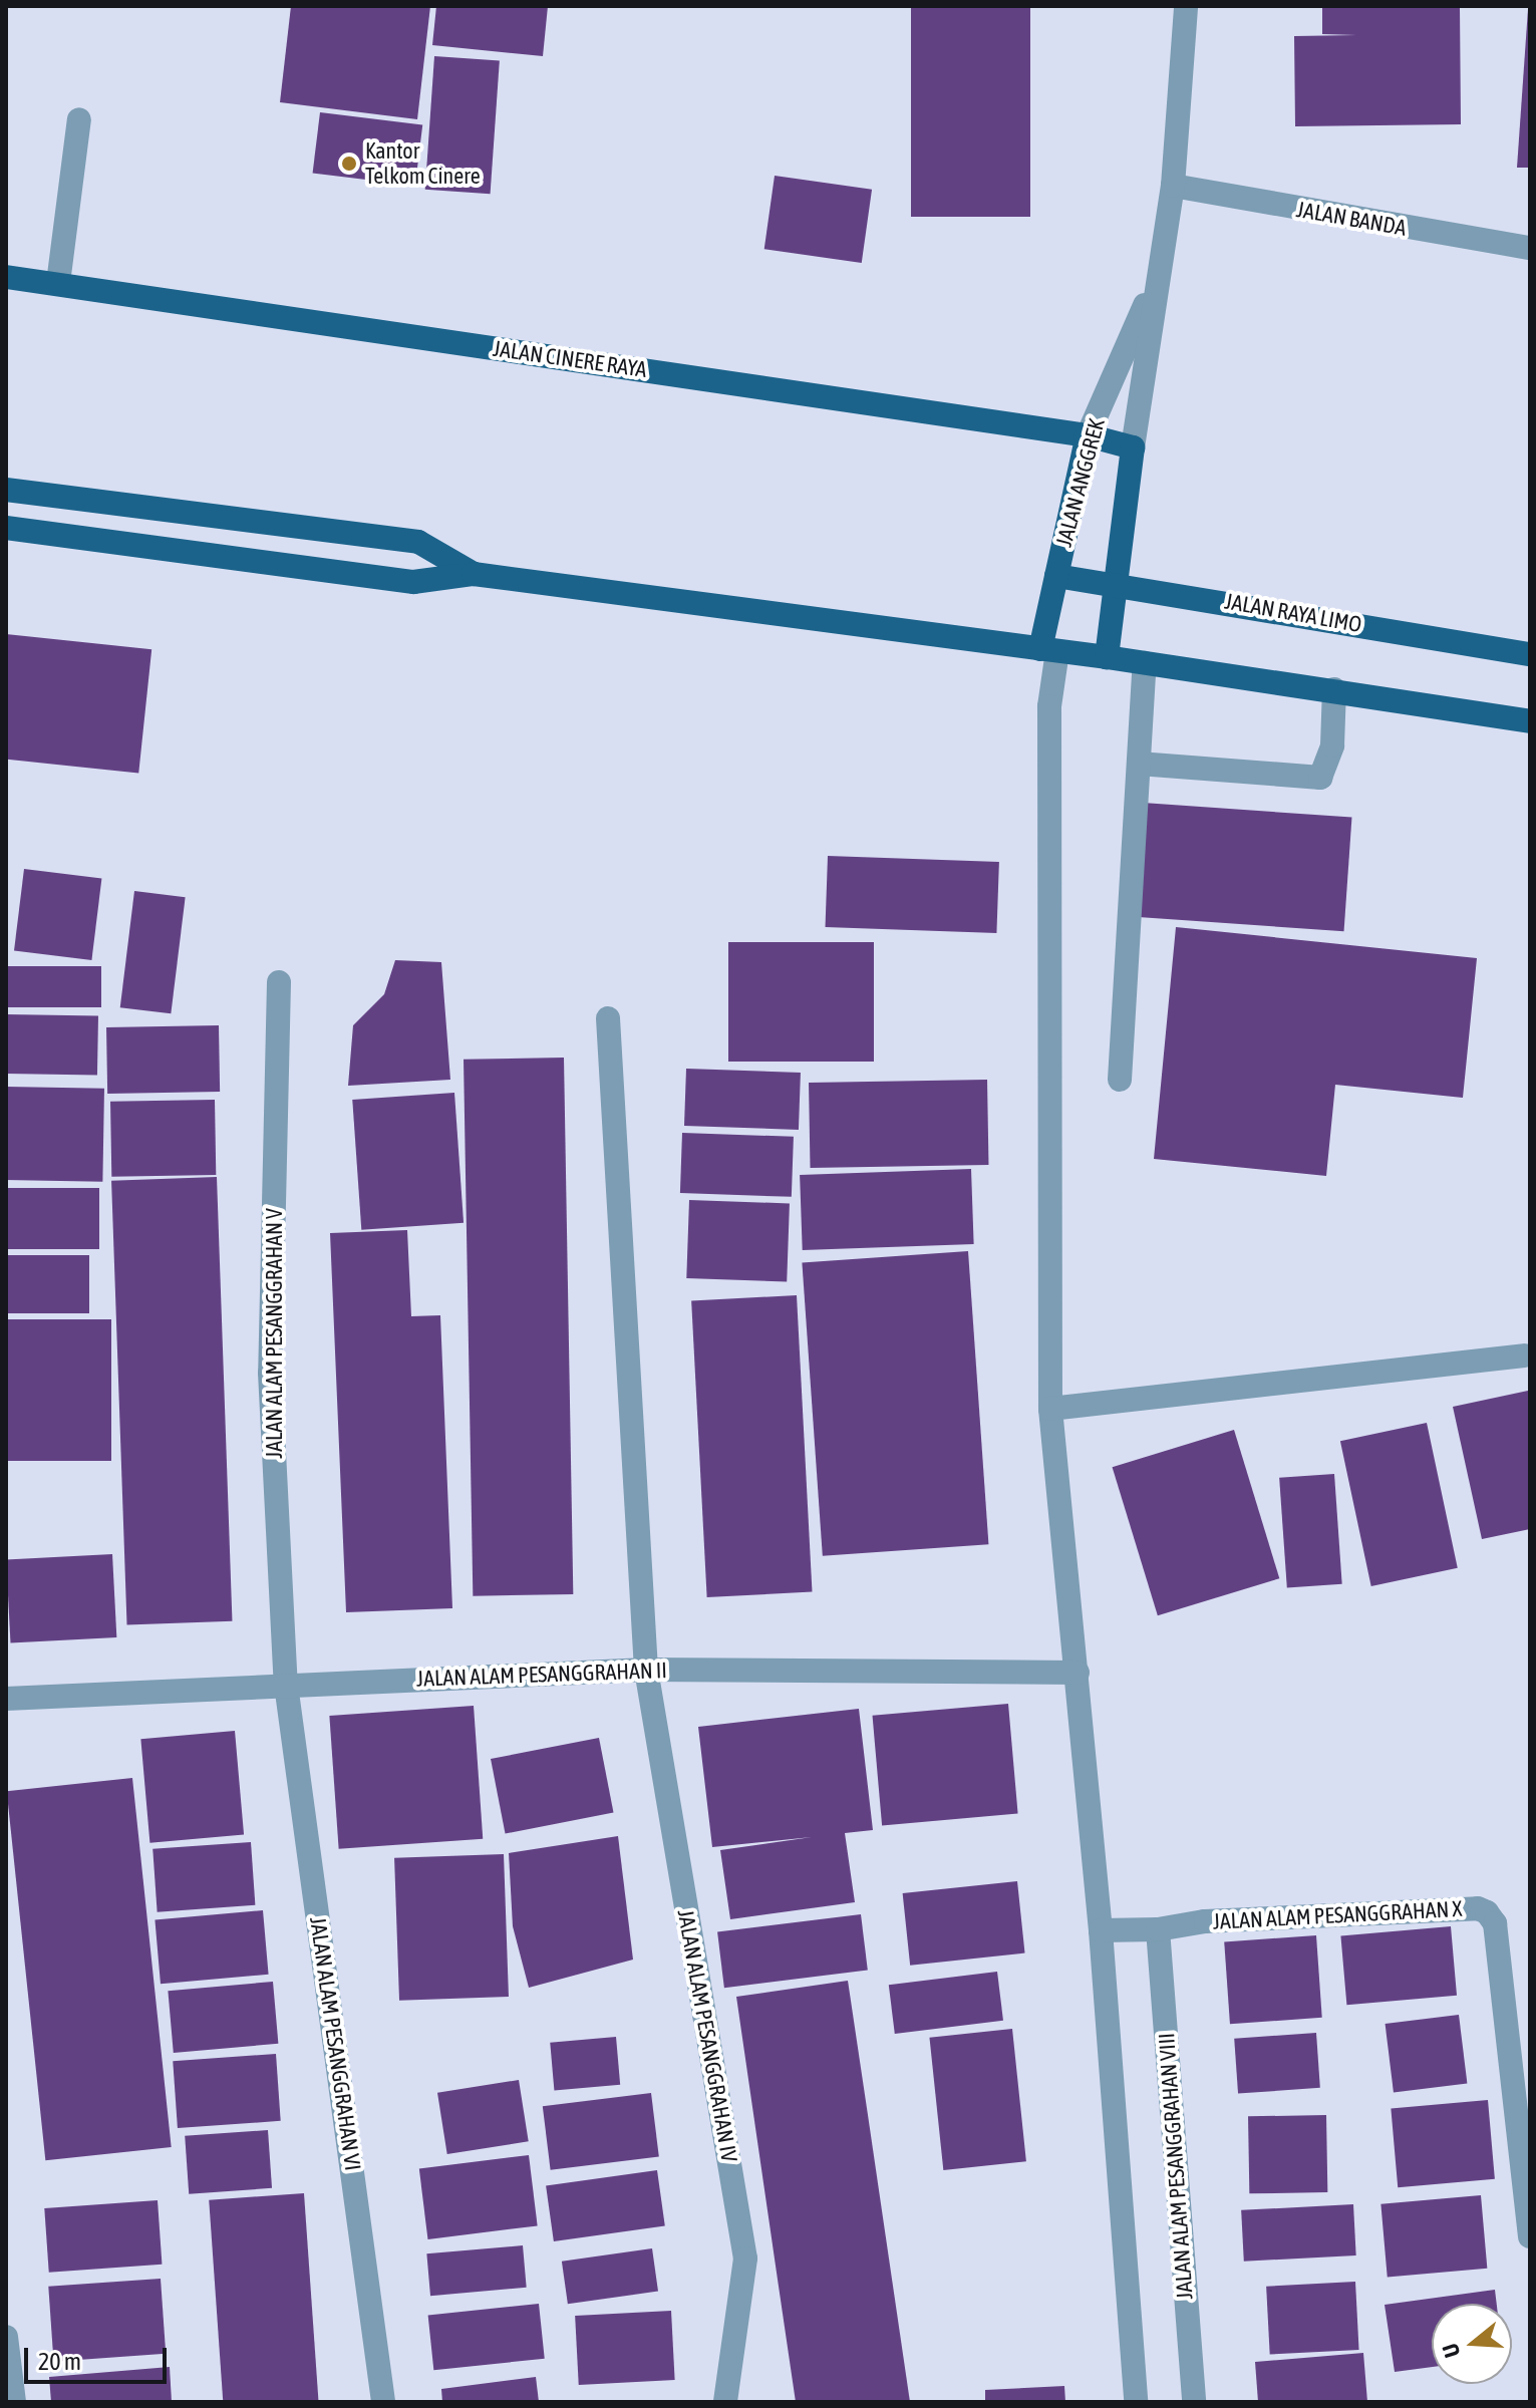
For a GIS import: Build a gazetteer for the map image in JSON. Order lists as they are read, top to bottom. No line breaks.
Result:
{"streets":{"main road":["JALAN CINERE RAYA","JALAN ANGGREK","JALAN RAYA LIMO"],"street":["JALAN BANDA","JALAN ALAM PESANGGRAHAN V","JALAN ALAM PESANGGRAHAN II","JALAN ALAM PESANGGRAHAN X","JALAN ALAM PESANGGRAHAN IV","JALAN ALAM PESANGGRAHAN VI","JALAN ALAM PESANGGRAHAN VIII"]},"crossings":[["JALAN BANDA","JALAN ANGGREK"],["JALAN CINERE RAYA","JALAN ANGGREK"],["JALAN ANGGREK","JALAN RAYA LIMO"],["JALAN ALAM PESANGGRAHAN V","JALAN ALAM PESANGGRAHAN II"],["JALAN ALAM PESANGGRAHAN V","JALAN ALAM PESANGGRAHAN VI"],["JALAN ALAM PESANGGRAHAN II","JALAN ALAM PESANGGRAHAN IV"],["JALAN ALAM PESANGGRAHAN II","JALAN ALAM PESANGGRAHAN VI"],["JALAN ALAM PESANGGRAHAN X","JALAN ALAM PESANGGRAHAN VIII"]],"places":["Kantor Telkom Cinere"],"scale_bar":"20 m","north":"left"}
